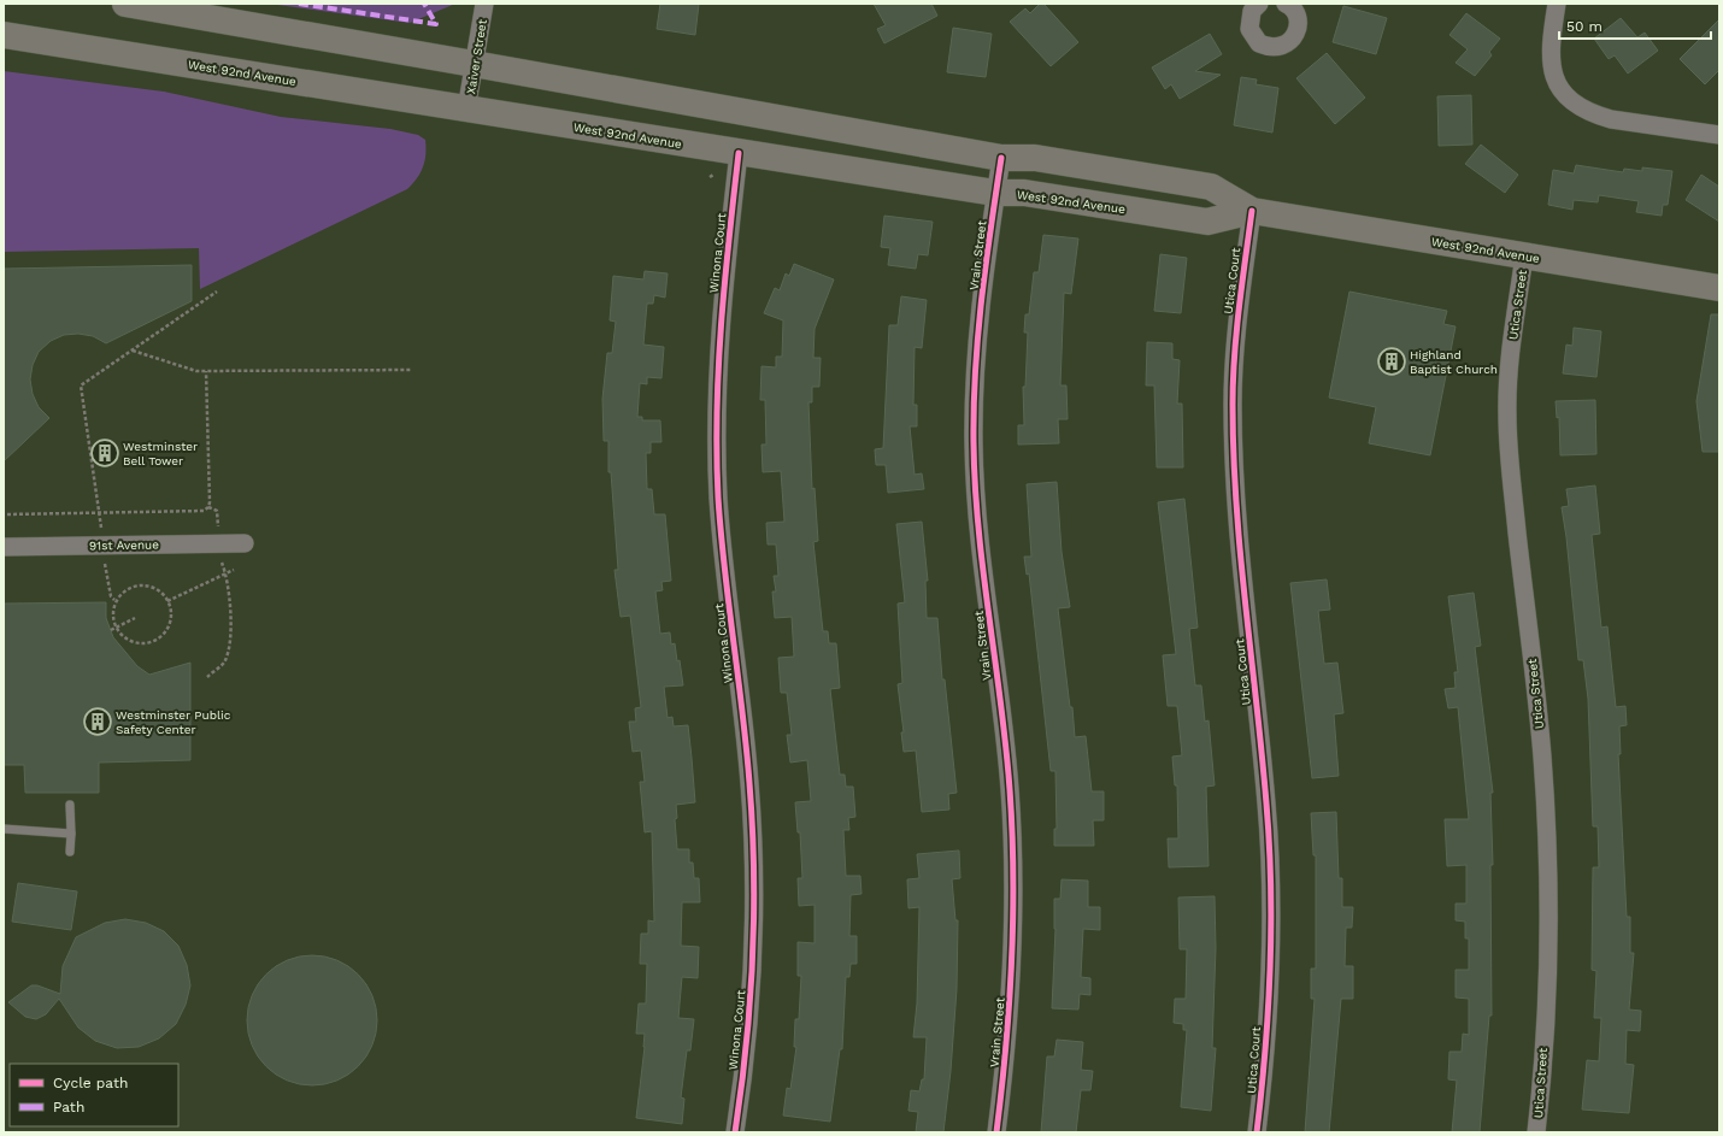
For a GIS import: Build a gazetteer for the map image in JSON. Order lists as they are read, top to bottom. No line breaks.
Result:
{"streets":{"main road":["West 92nd Avenue"],"street":["Xaiver Street","Winona Court","Vrain Street","Utica Court","Utica Street","91st Avenue"]},"crossings":[["Xaiver Street","West 92nd Avenue"],["West 92nd Avenue","Winona Court"],["West 92nd Avenue","Vrain Street"],["West 92nd Avenue","Utica Court"],["West 92nd Avenue","Utica Street"]],"places":{"building":["Highland Baptist Church","Westminster Bell Tower","Westminster Public Safety Center"]},"legend":["Cycle path","Path"],"scale_bar":"50 m"}
